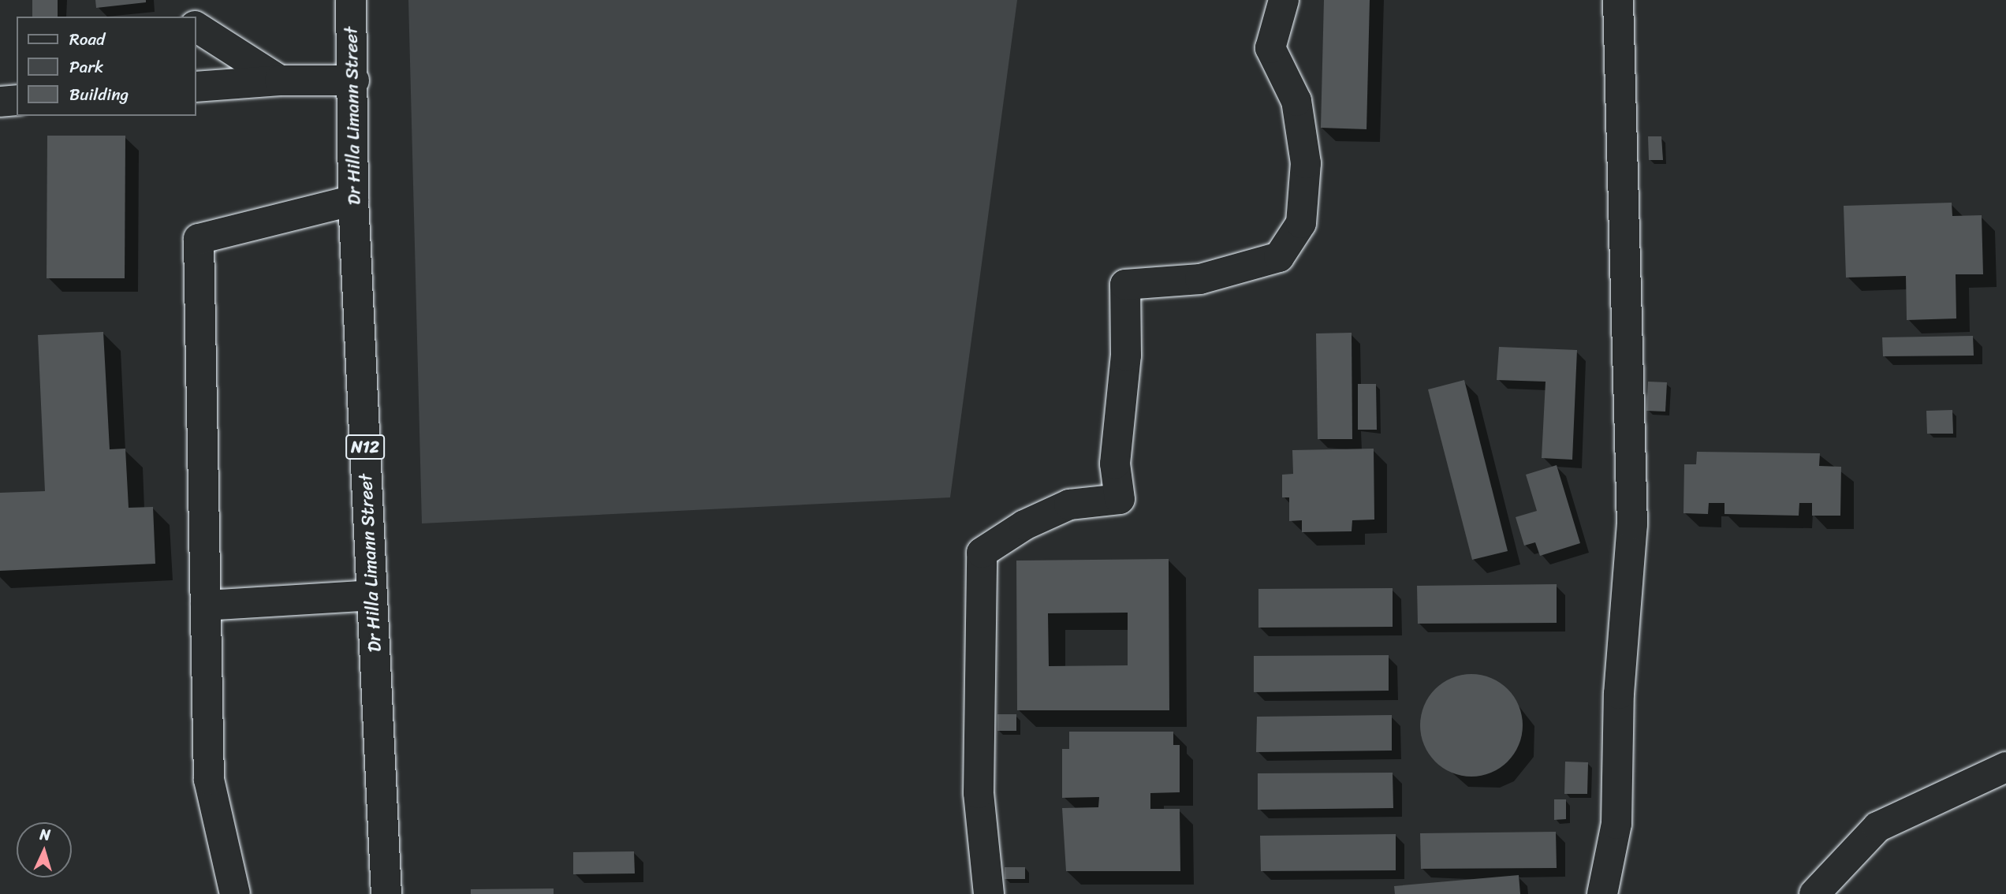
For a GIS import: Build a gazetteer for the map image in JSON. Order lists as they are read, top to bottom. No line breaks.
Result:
{"streets":{"main road":["Dr Hilla Limann Street","N12"]},"legend":["Road","Park","Building"],"north":"top"}
